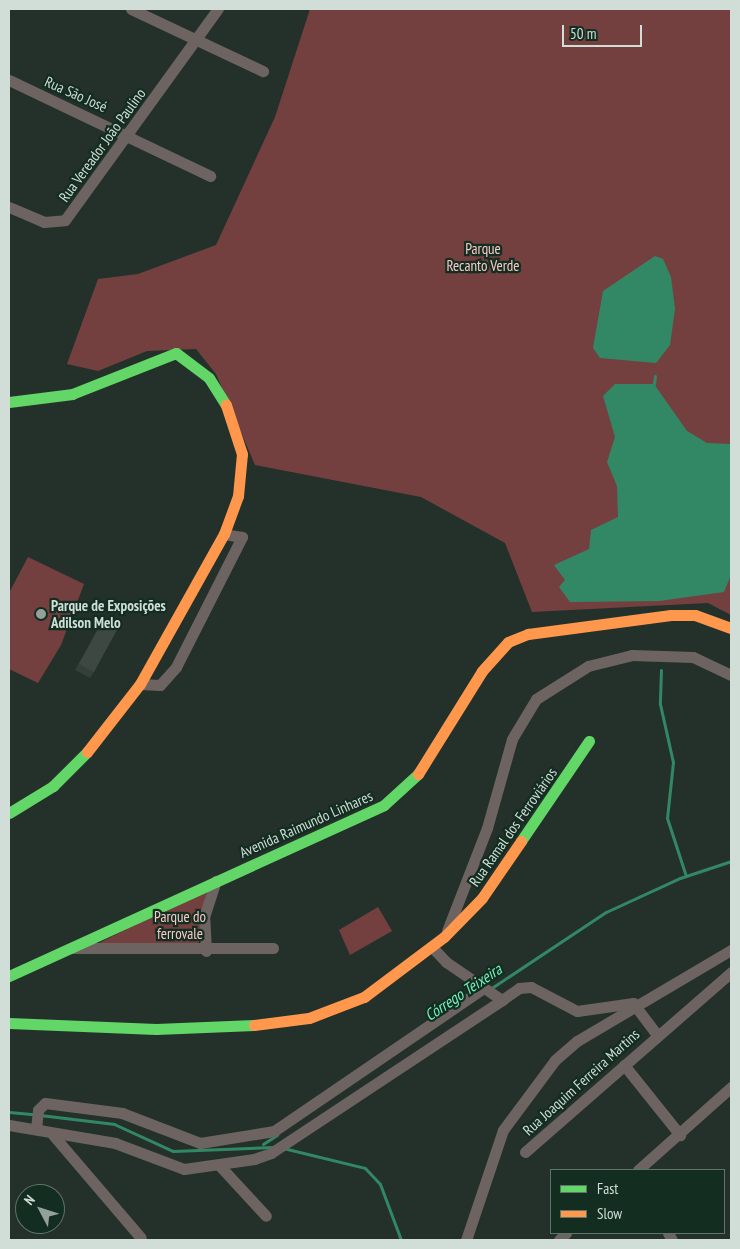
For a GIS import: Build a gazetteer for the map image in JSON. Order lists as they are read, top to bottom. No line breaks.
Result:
{"streets":{"street":["Rua São José","Rua Vereador João Paulino","Avenida Raimundo Linhares","Rua Ramal dos Ferroviários","Rua Joaquim Ferreira Martins"]},"crossings":[["Rua São José","Rua Vereador João Paulino"]],"water":["Córrego Teixeira"],"parks":["Parque Recanto Verde","Parque do ferrovale"],"places":["Parque de Exposições Adilson Melo"],"legend":["Fast","Slow"],"scale_bar":"50 m","north":"top left"}
